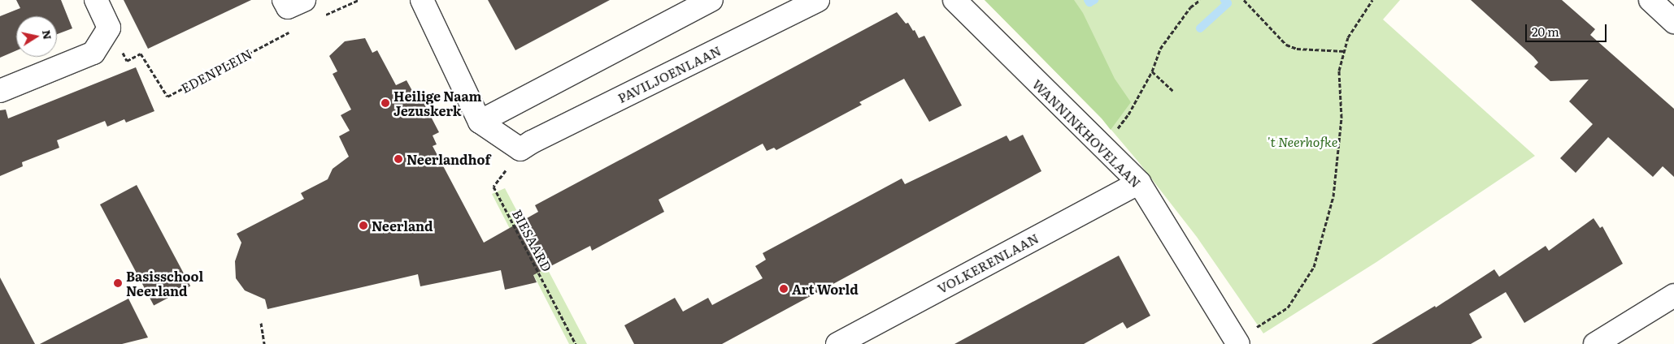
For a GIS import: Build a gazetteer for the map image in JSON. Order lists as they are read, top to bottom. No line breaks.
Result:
{"streets":{"street":["PAVILJOENLAAN","WANNINKHOVELAAN","VOLKERENLAAN"],"path":["EDENPLEIN","BIESAARD"]},"crossings":[["PAVILJOENLAAN","BIESAARD"],["WANNINKHOVELAAN","VOLKERENLAAN"]],"parks":["'t Neerhofke"],"places":["Heilige Naam Jezuskerk","Neerlandhof","Neerland","Basisschool Neerland","Art World"],"scale_bar":"20 m","north":"right"}
